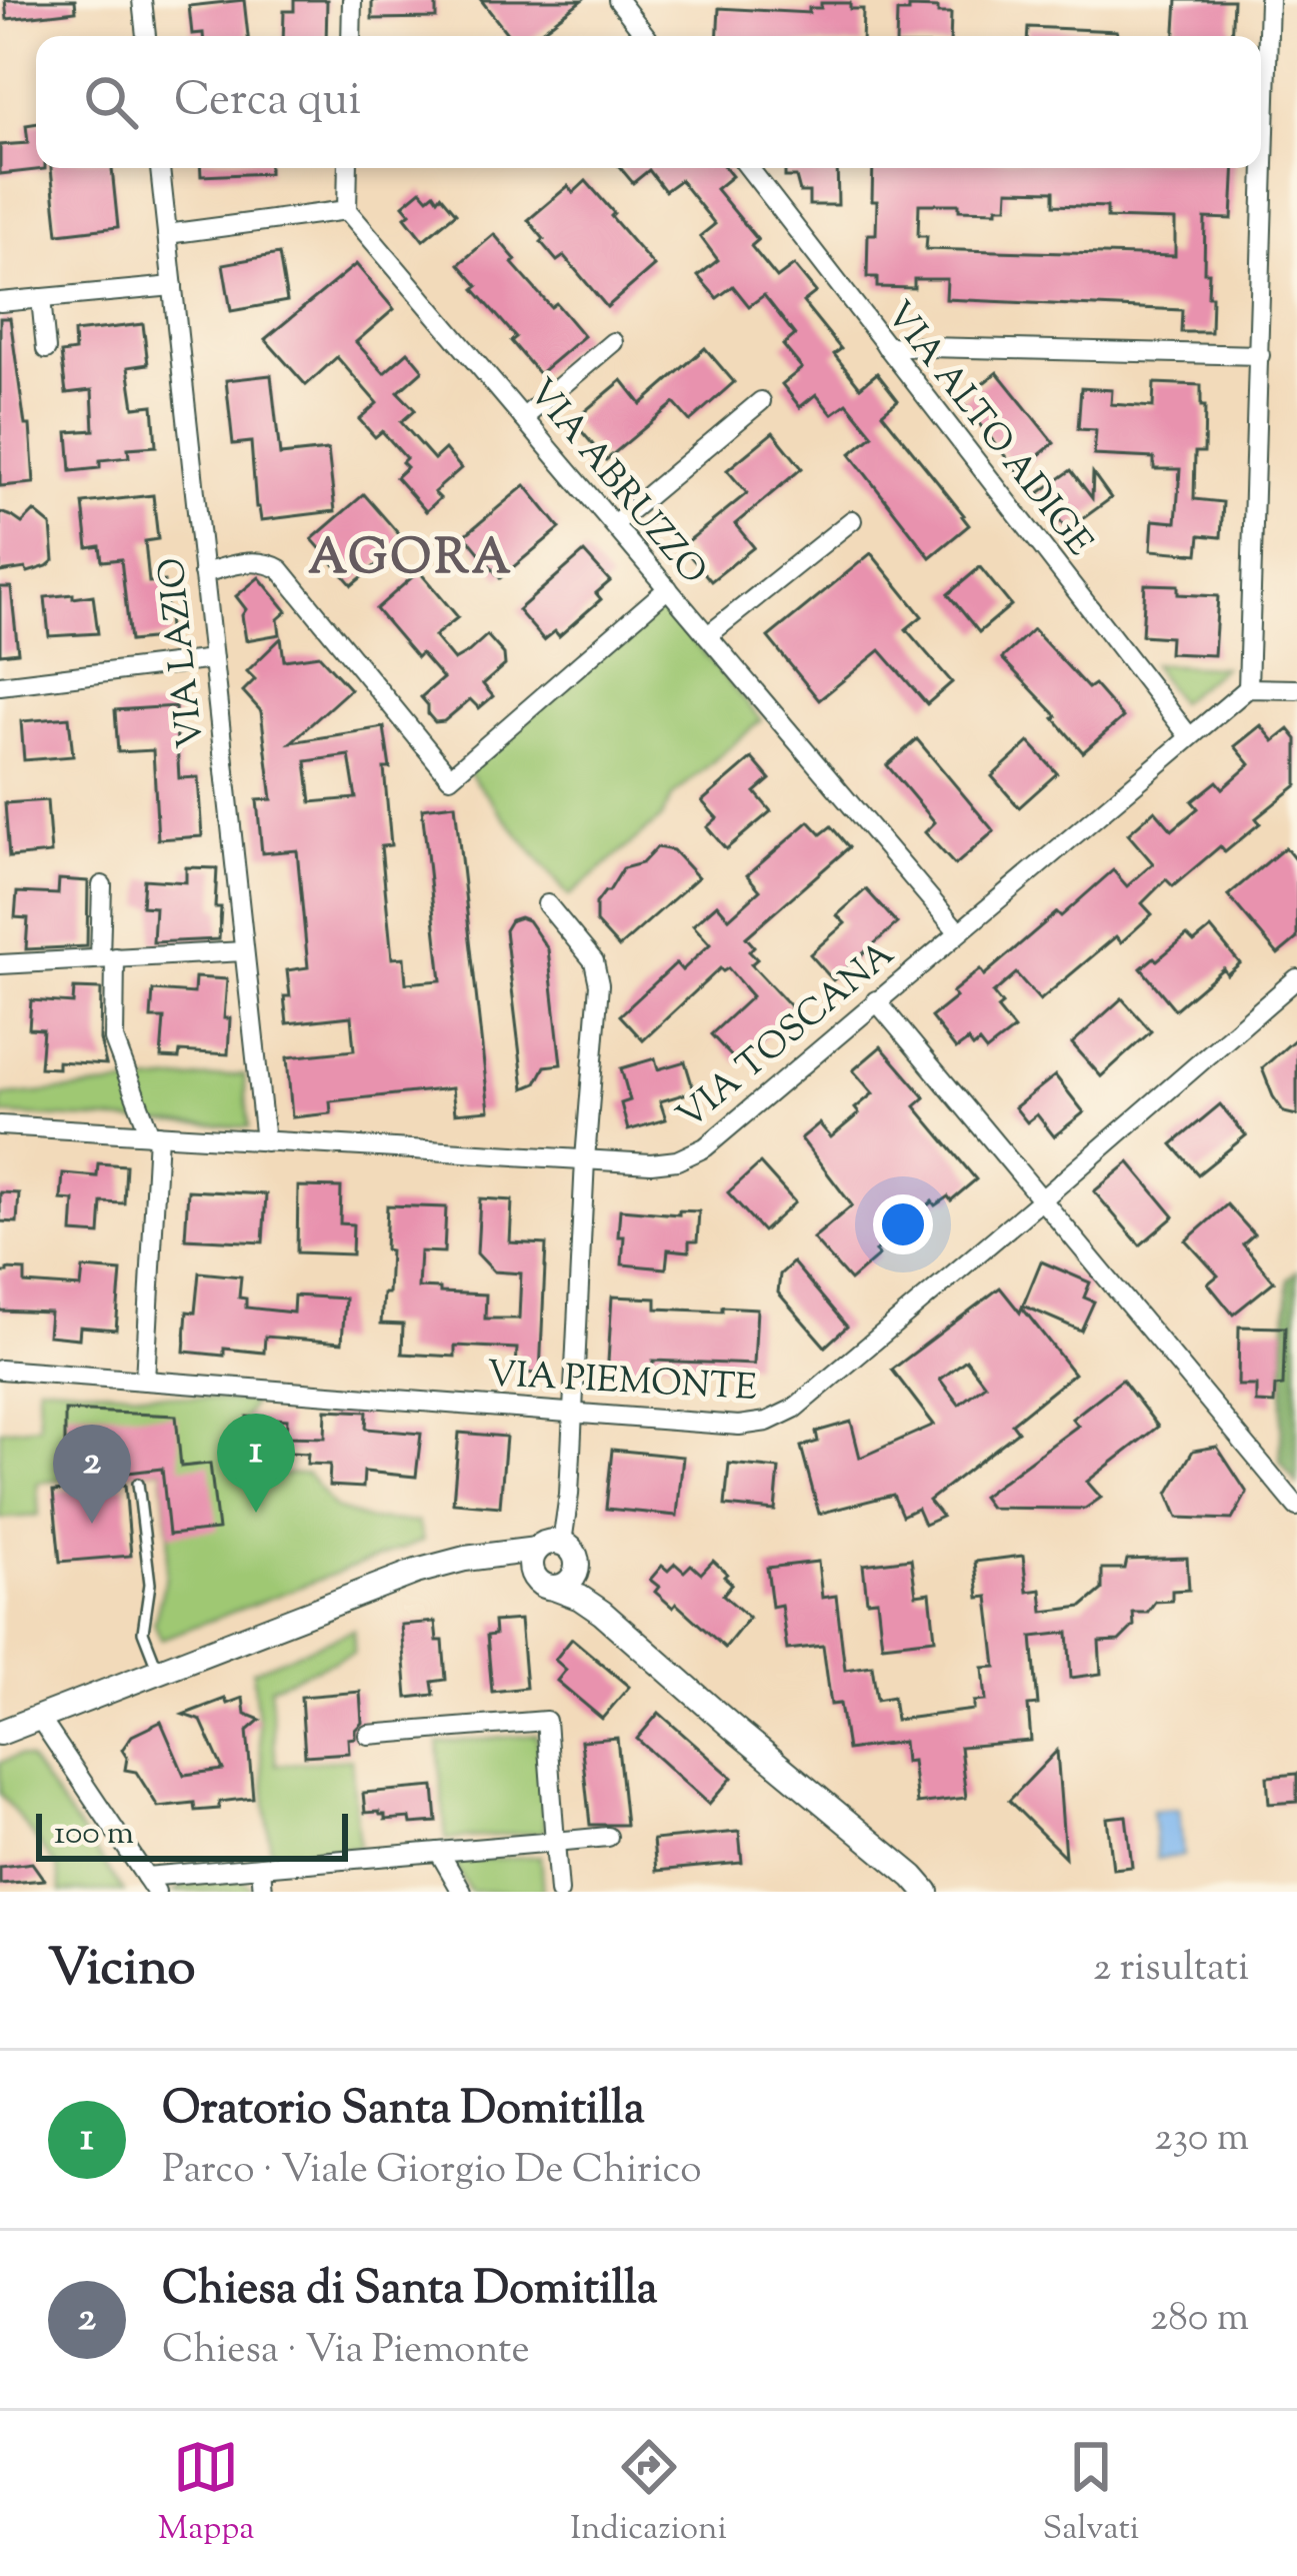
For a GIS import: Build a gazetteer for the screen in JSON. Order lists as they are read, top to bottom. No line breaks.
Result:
{"streets":{"street":["VIA ALTO ADIGE","VIA ABRUZZO","VIA LAZIO","VIA TOSCANA","VIA PIEMONTE"]},"crossings":[["VIA ALTO ADIGE","VIA TOSCANA"],["VIA ABRUZZO","VIA TOSCANA"],["VIA LAZIO","VIA TOSCANA"]],"districts":["AGORA"],"scale_bar":"100 m","page":{"search":"Cerca qui","pins":["1","2"],"scale":"100 m","heading":["Vicino","2 risultati"],"list":[{"mark":"1","name":"Oratorio Santa Domitilla","note":"Parco · Viale Giorgio De Chirico","value":"230 m"},{"mark":"2","name":"Chiesa di Santa Domitilla","note":"Chiesa · Via Piemonte","value":"280 m"}],"nav":["Mappa","Indicazioni","Salvati"]}}
